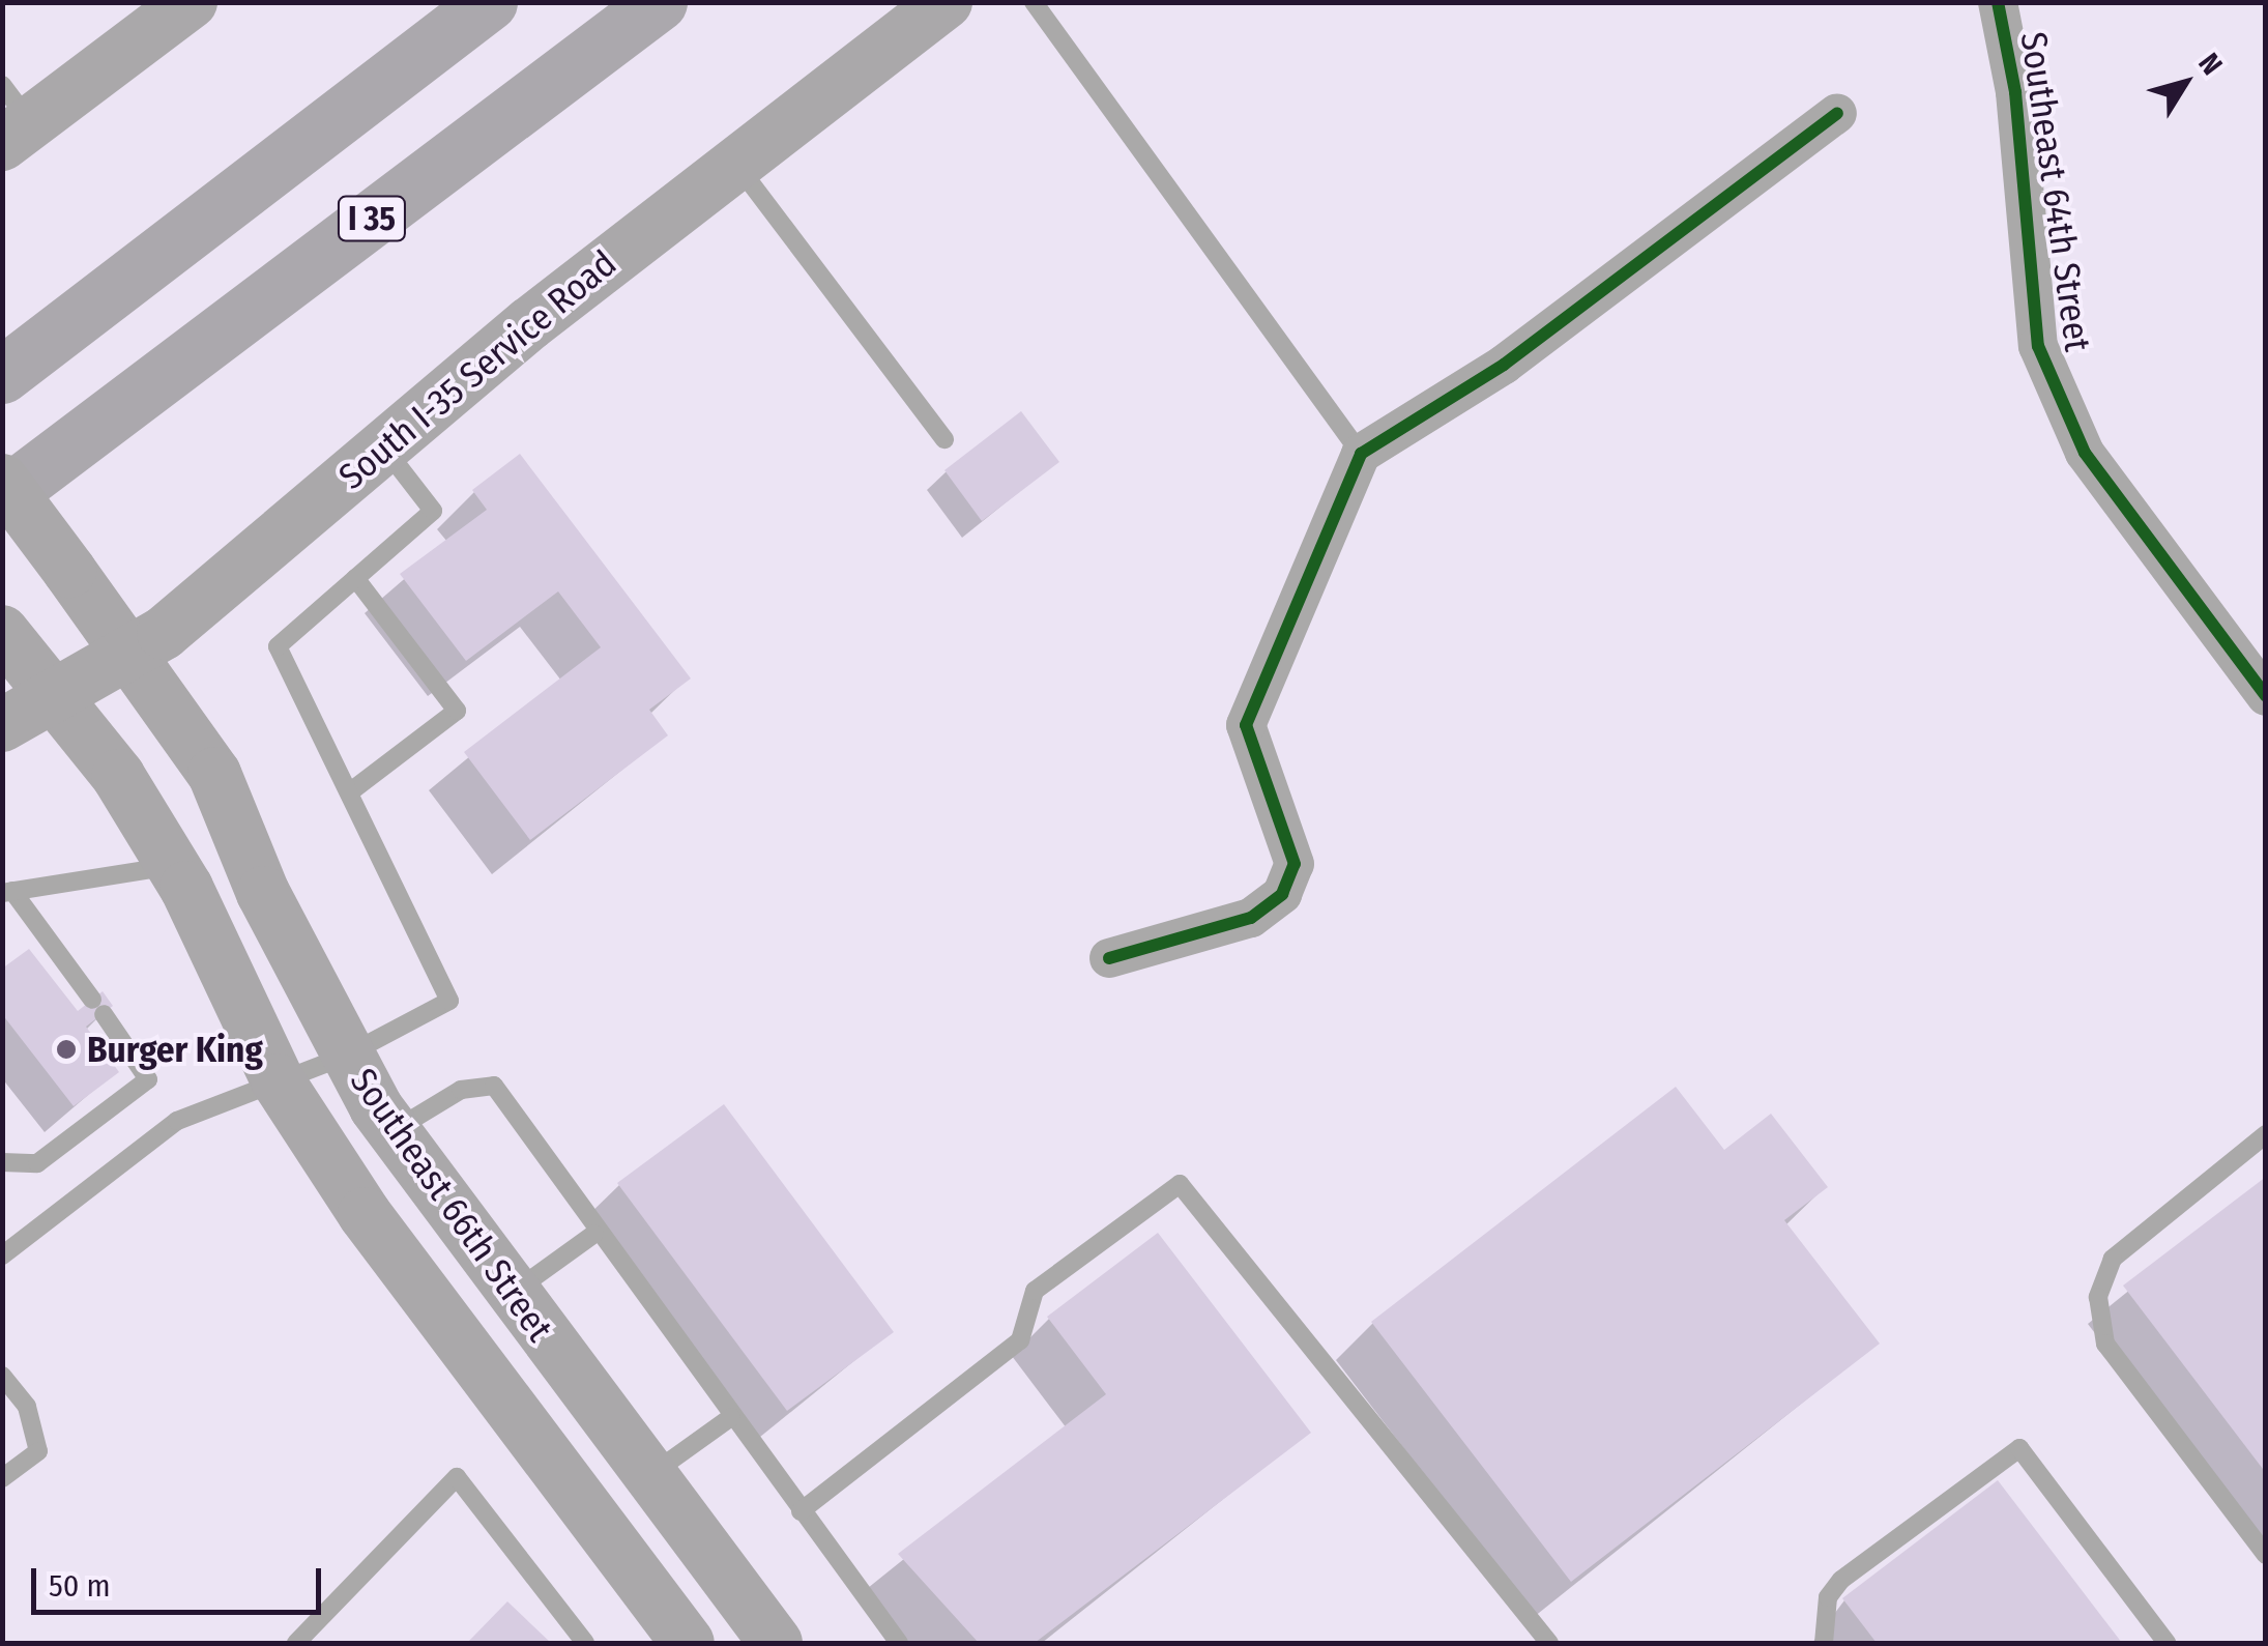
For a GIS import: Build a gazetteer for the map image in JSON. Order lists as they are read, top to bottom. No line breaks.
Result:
{"streets":{"highway":["I 35"],"main road":["South I-35 Service Road","Southeast 66th Street"],"street":["Southeast 64th Street"]},"crossings":[["South I-35 Service Road","Southeast 66th Street"]],"places":["Burger King"],"scale_bar":"50 m","north":"top right"}
